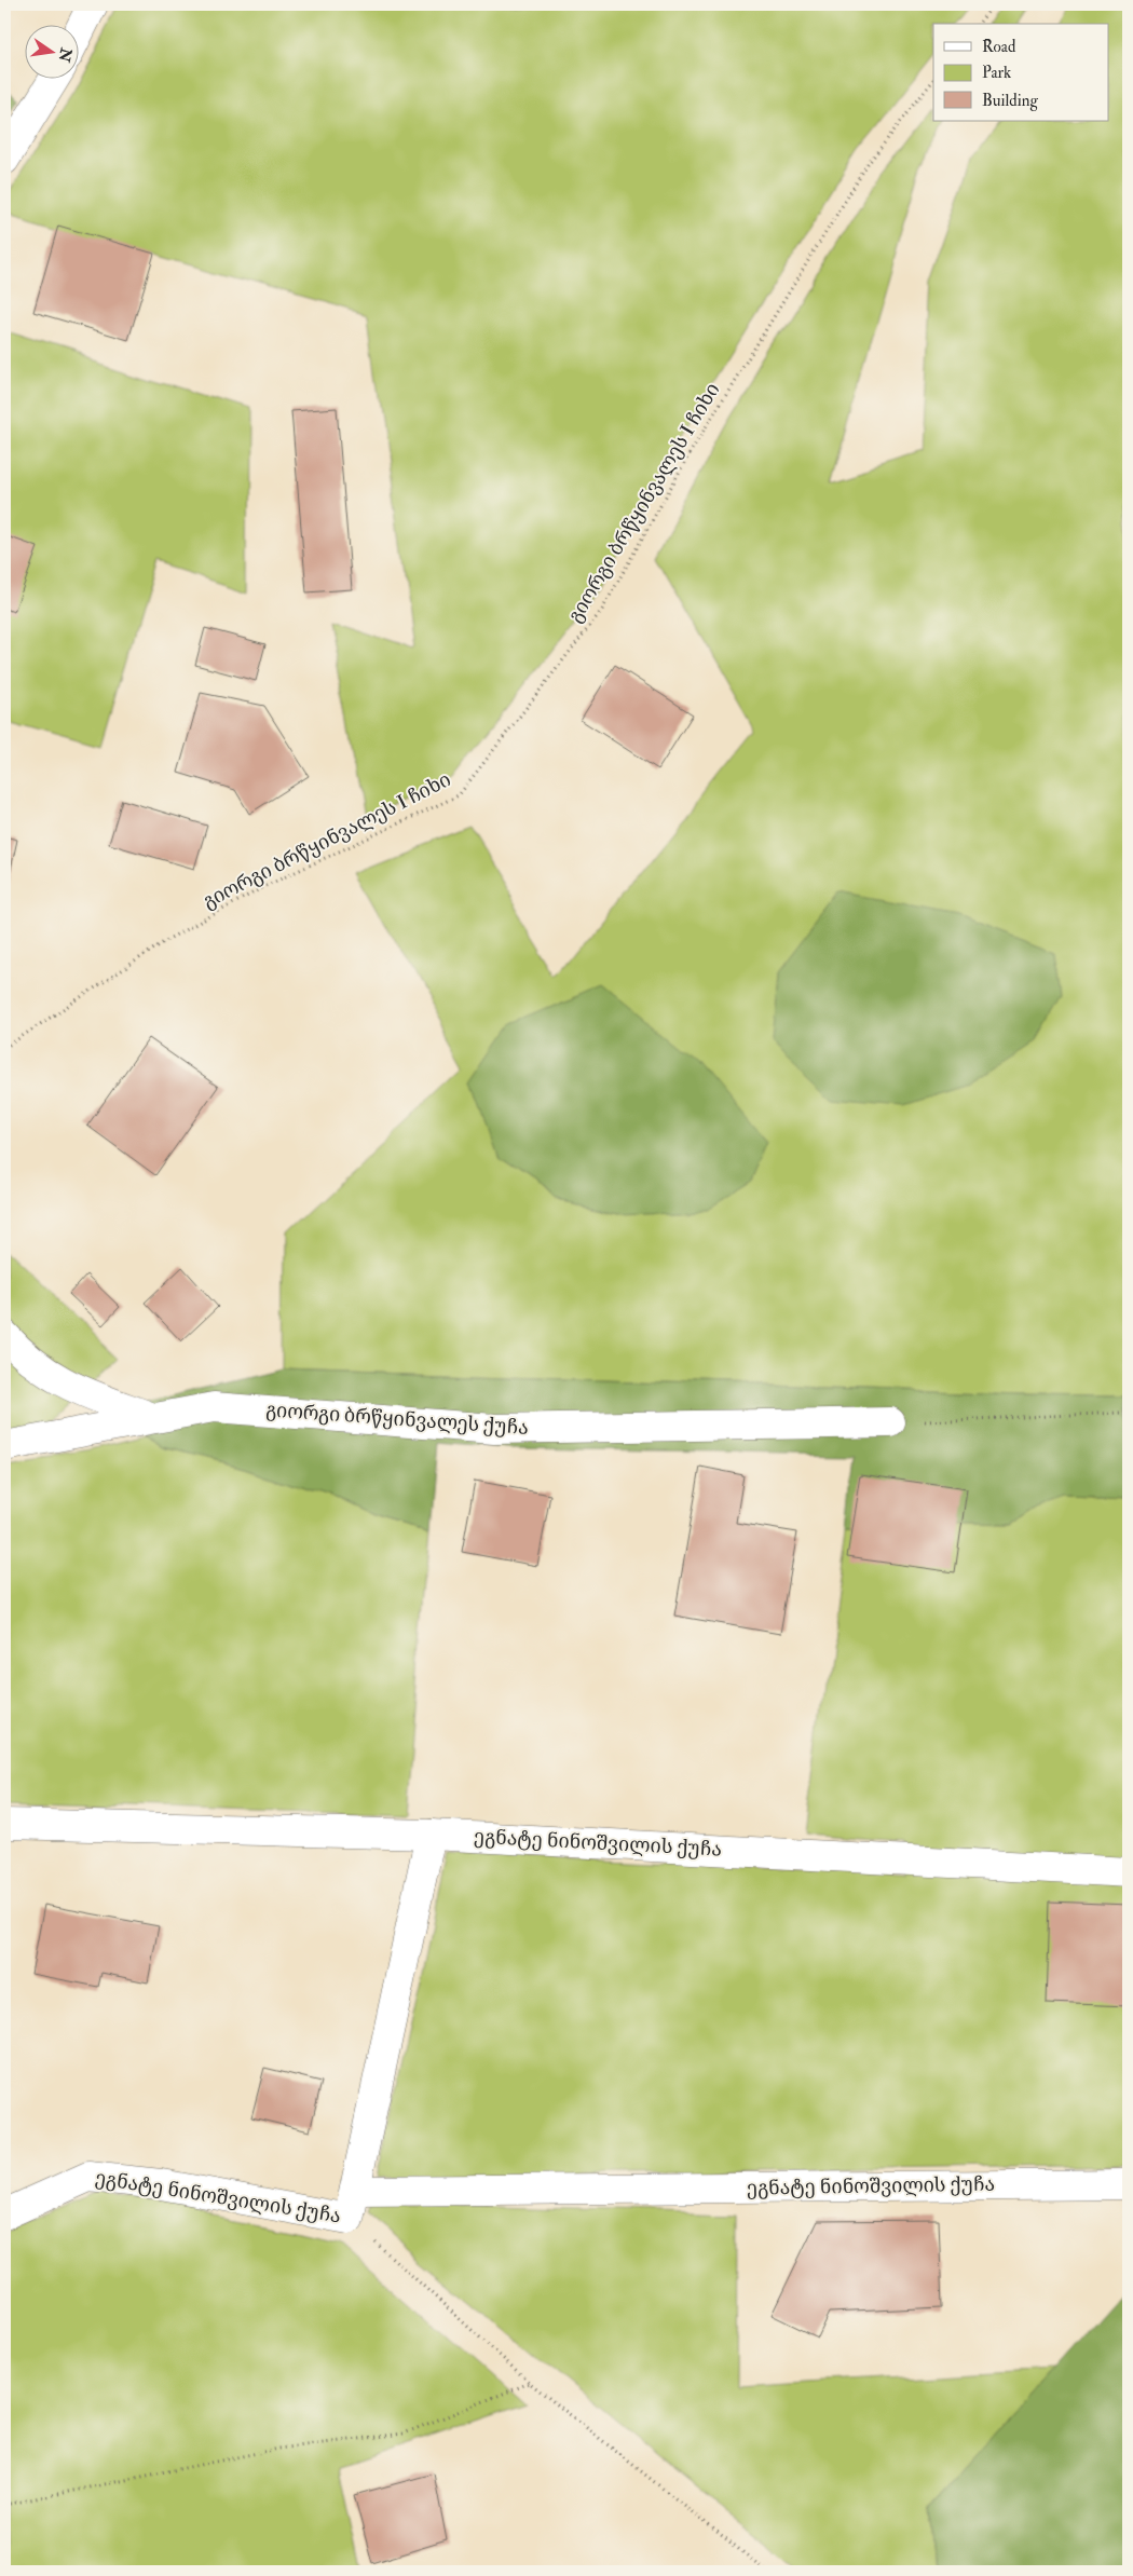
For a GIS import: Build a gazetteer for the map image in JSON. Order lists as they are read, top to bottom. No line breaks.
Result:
{"streets":{"street":["გიორგი ბრწყინვალეს ქუჩა","ეგნატე ნინოშვილის ქუჩა"],"path":["გიორგი ბრწყინვალეს I ჩიხი"]},"legend":["Road","Park","Building"],"north":"right"}
